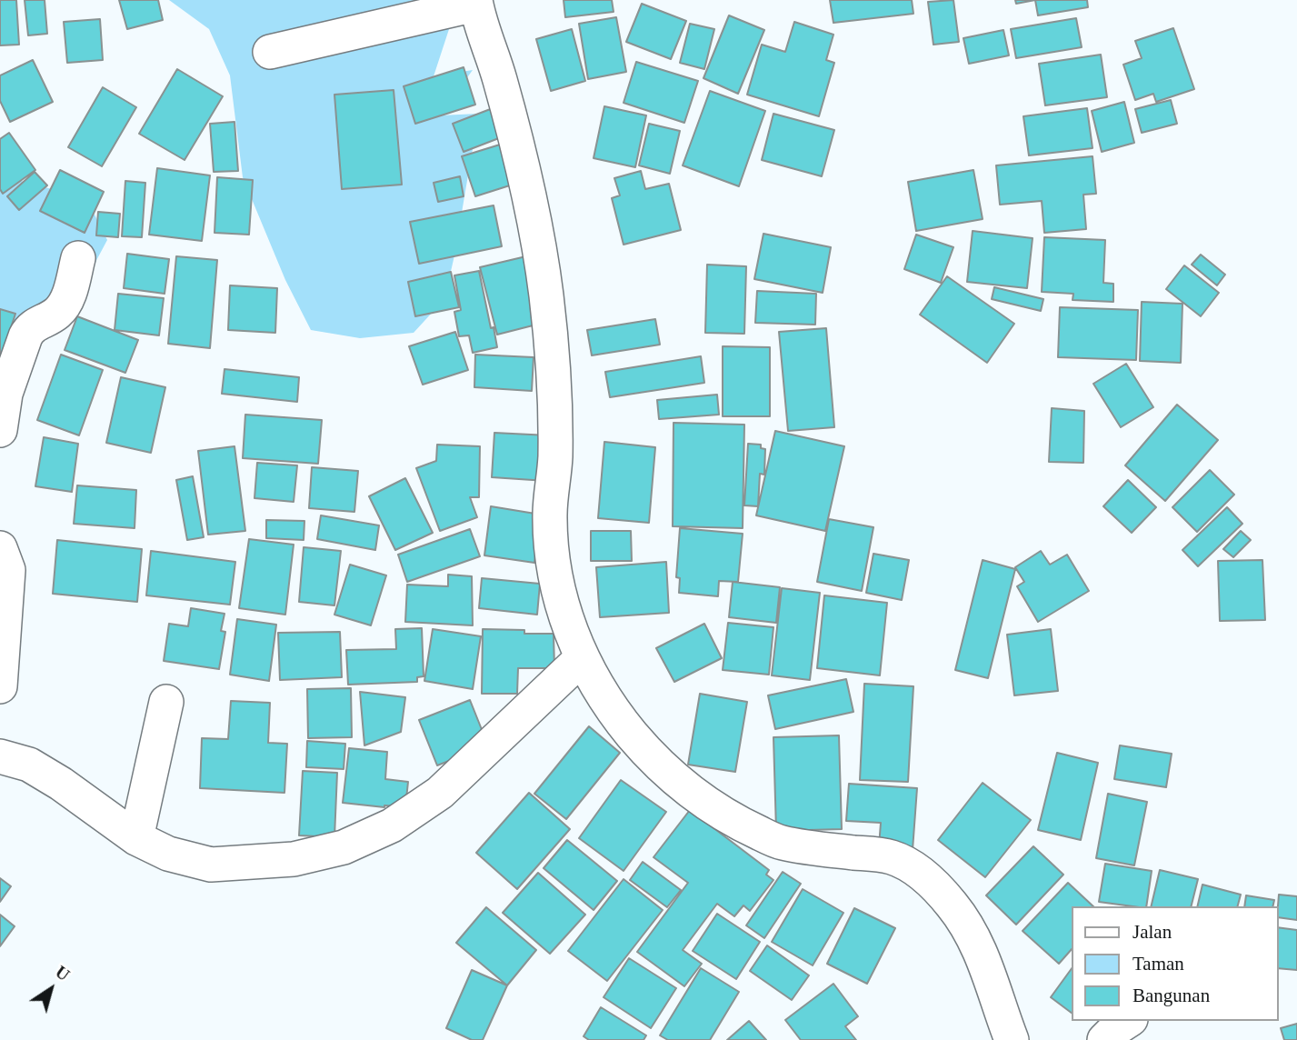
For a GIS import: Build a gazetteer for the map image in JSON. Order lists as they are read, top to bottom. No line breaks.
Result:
{"legend":["Jalan","Taman","Bangunan"],"north":"top right"}
